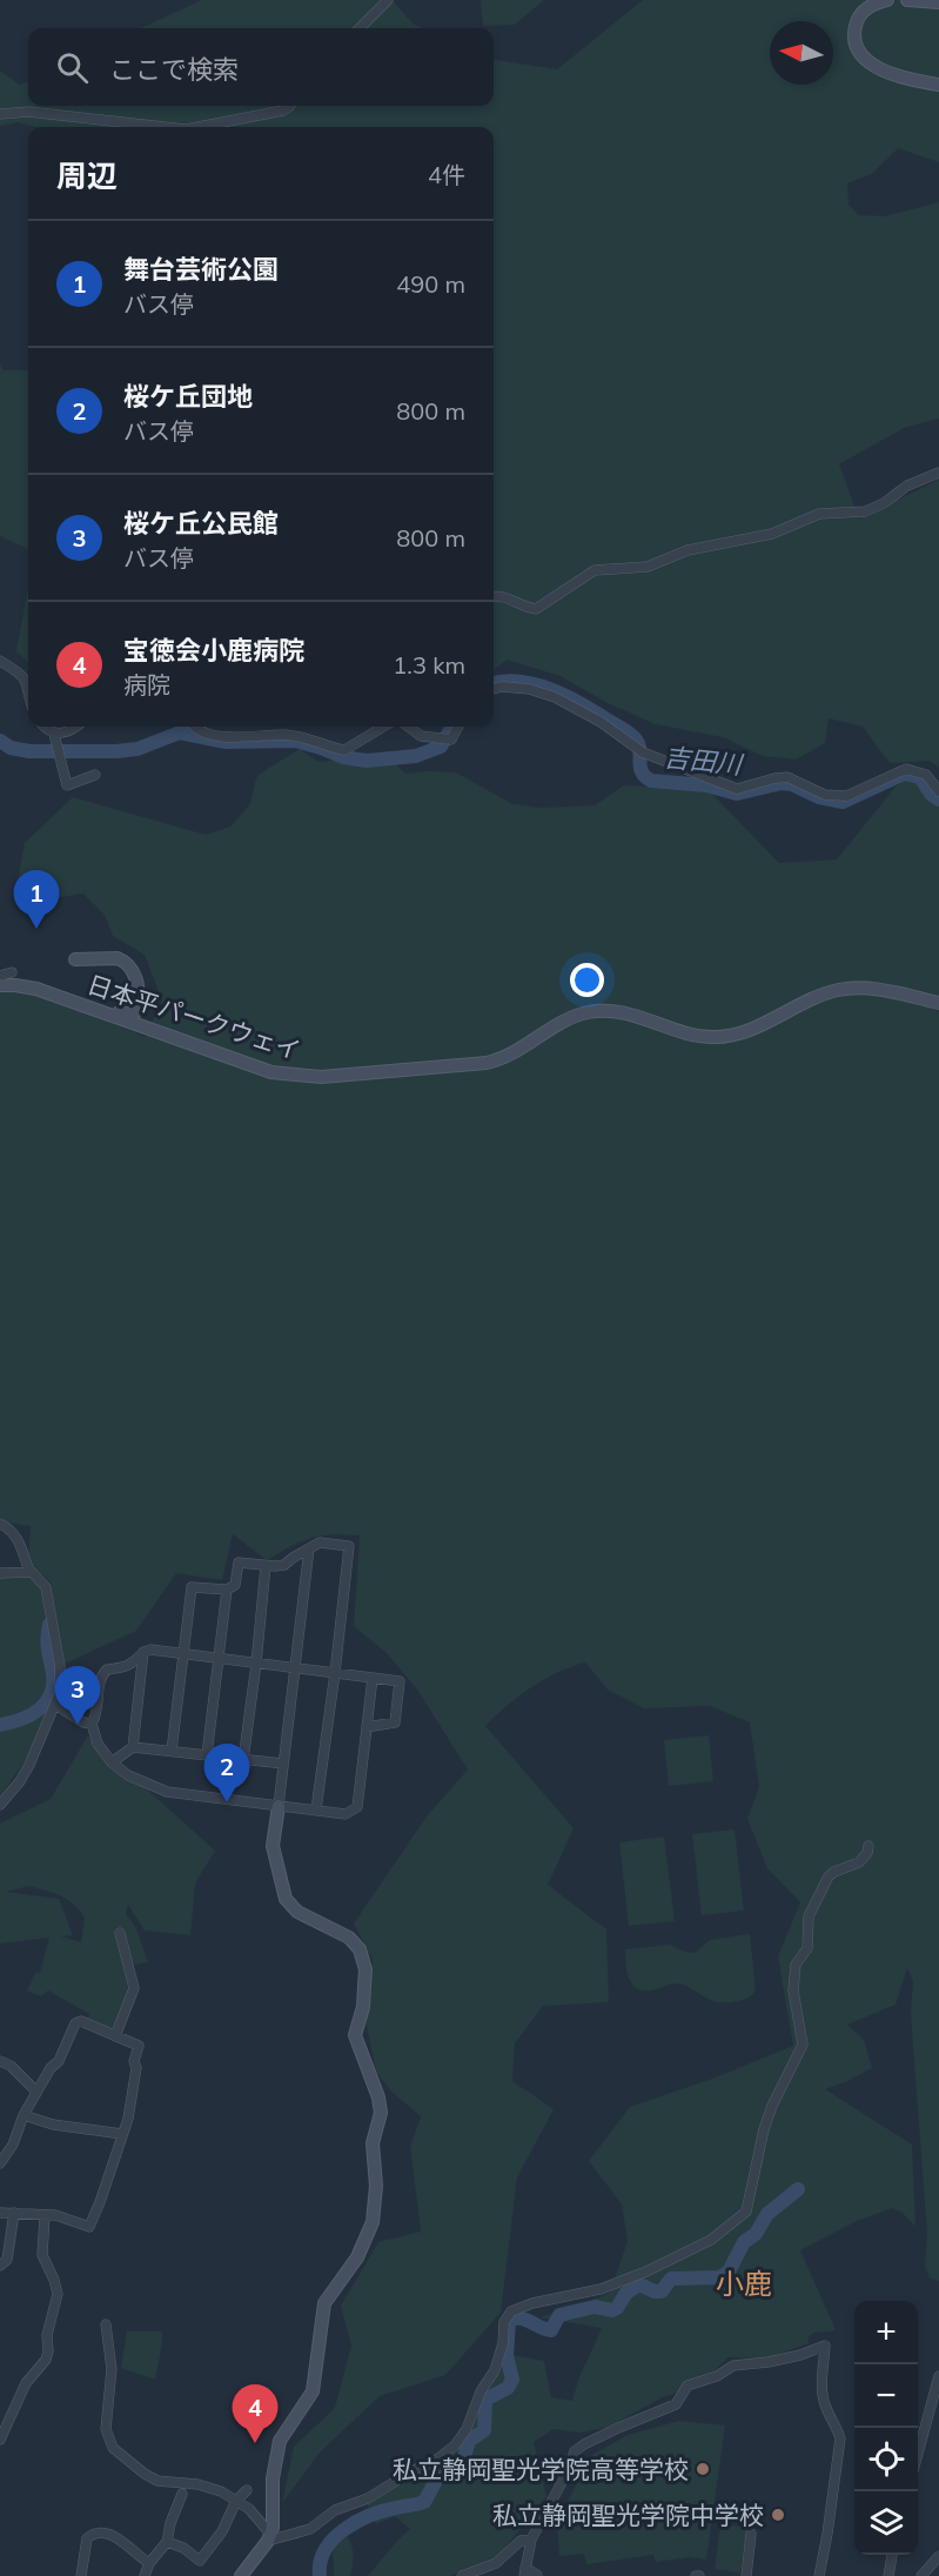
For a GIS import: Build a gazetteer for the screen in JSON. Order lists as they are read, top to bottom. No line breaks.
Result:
{"streets":{"street":["日本平パークウェイ"]},"districts":["小鹿"],"water":["吉田川"],"places":["私立静岡聖光学院高等学校","私立静岡聖光学院中学校"],"north":"left","page":{"search":"ここで検索","heading":["周辺","4件"],"list":[{"mark":"1","name":"舞台芸術公園","note":"バス停","value":"490 m"},{"mark":"2","name":"桜ケ丘団地","note":"バス停","value":"800 m"},{"mark":"3","name":"桜ケ丘公民館","note":"バス停","value":"800 m"},{"mark":"4","name":"宝徳会小鹿病院","note":"病院","value":"1.3 km"}],"pins":["1","3","2","4"],"map_buttons":["+","−"]}}
